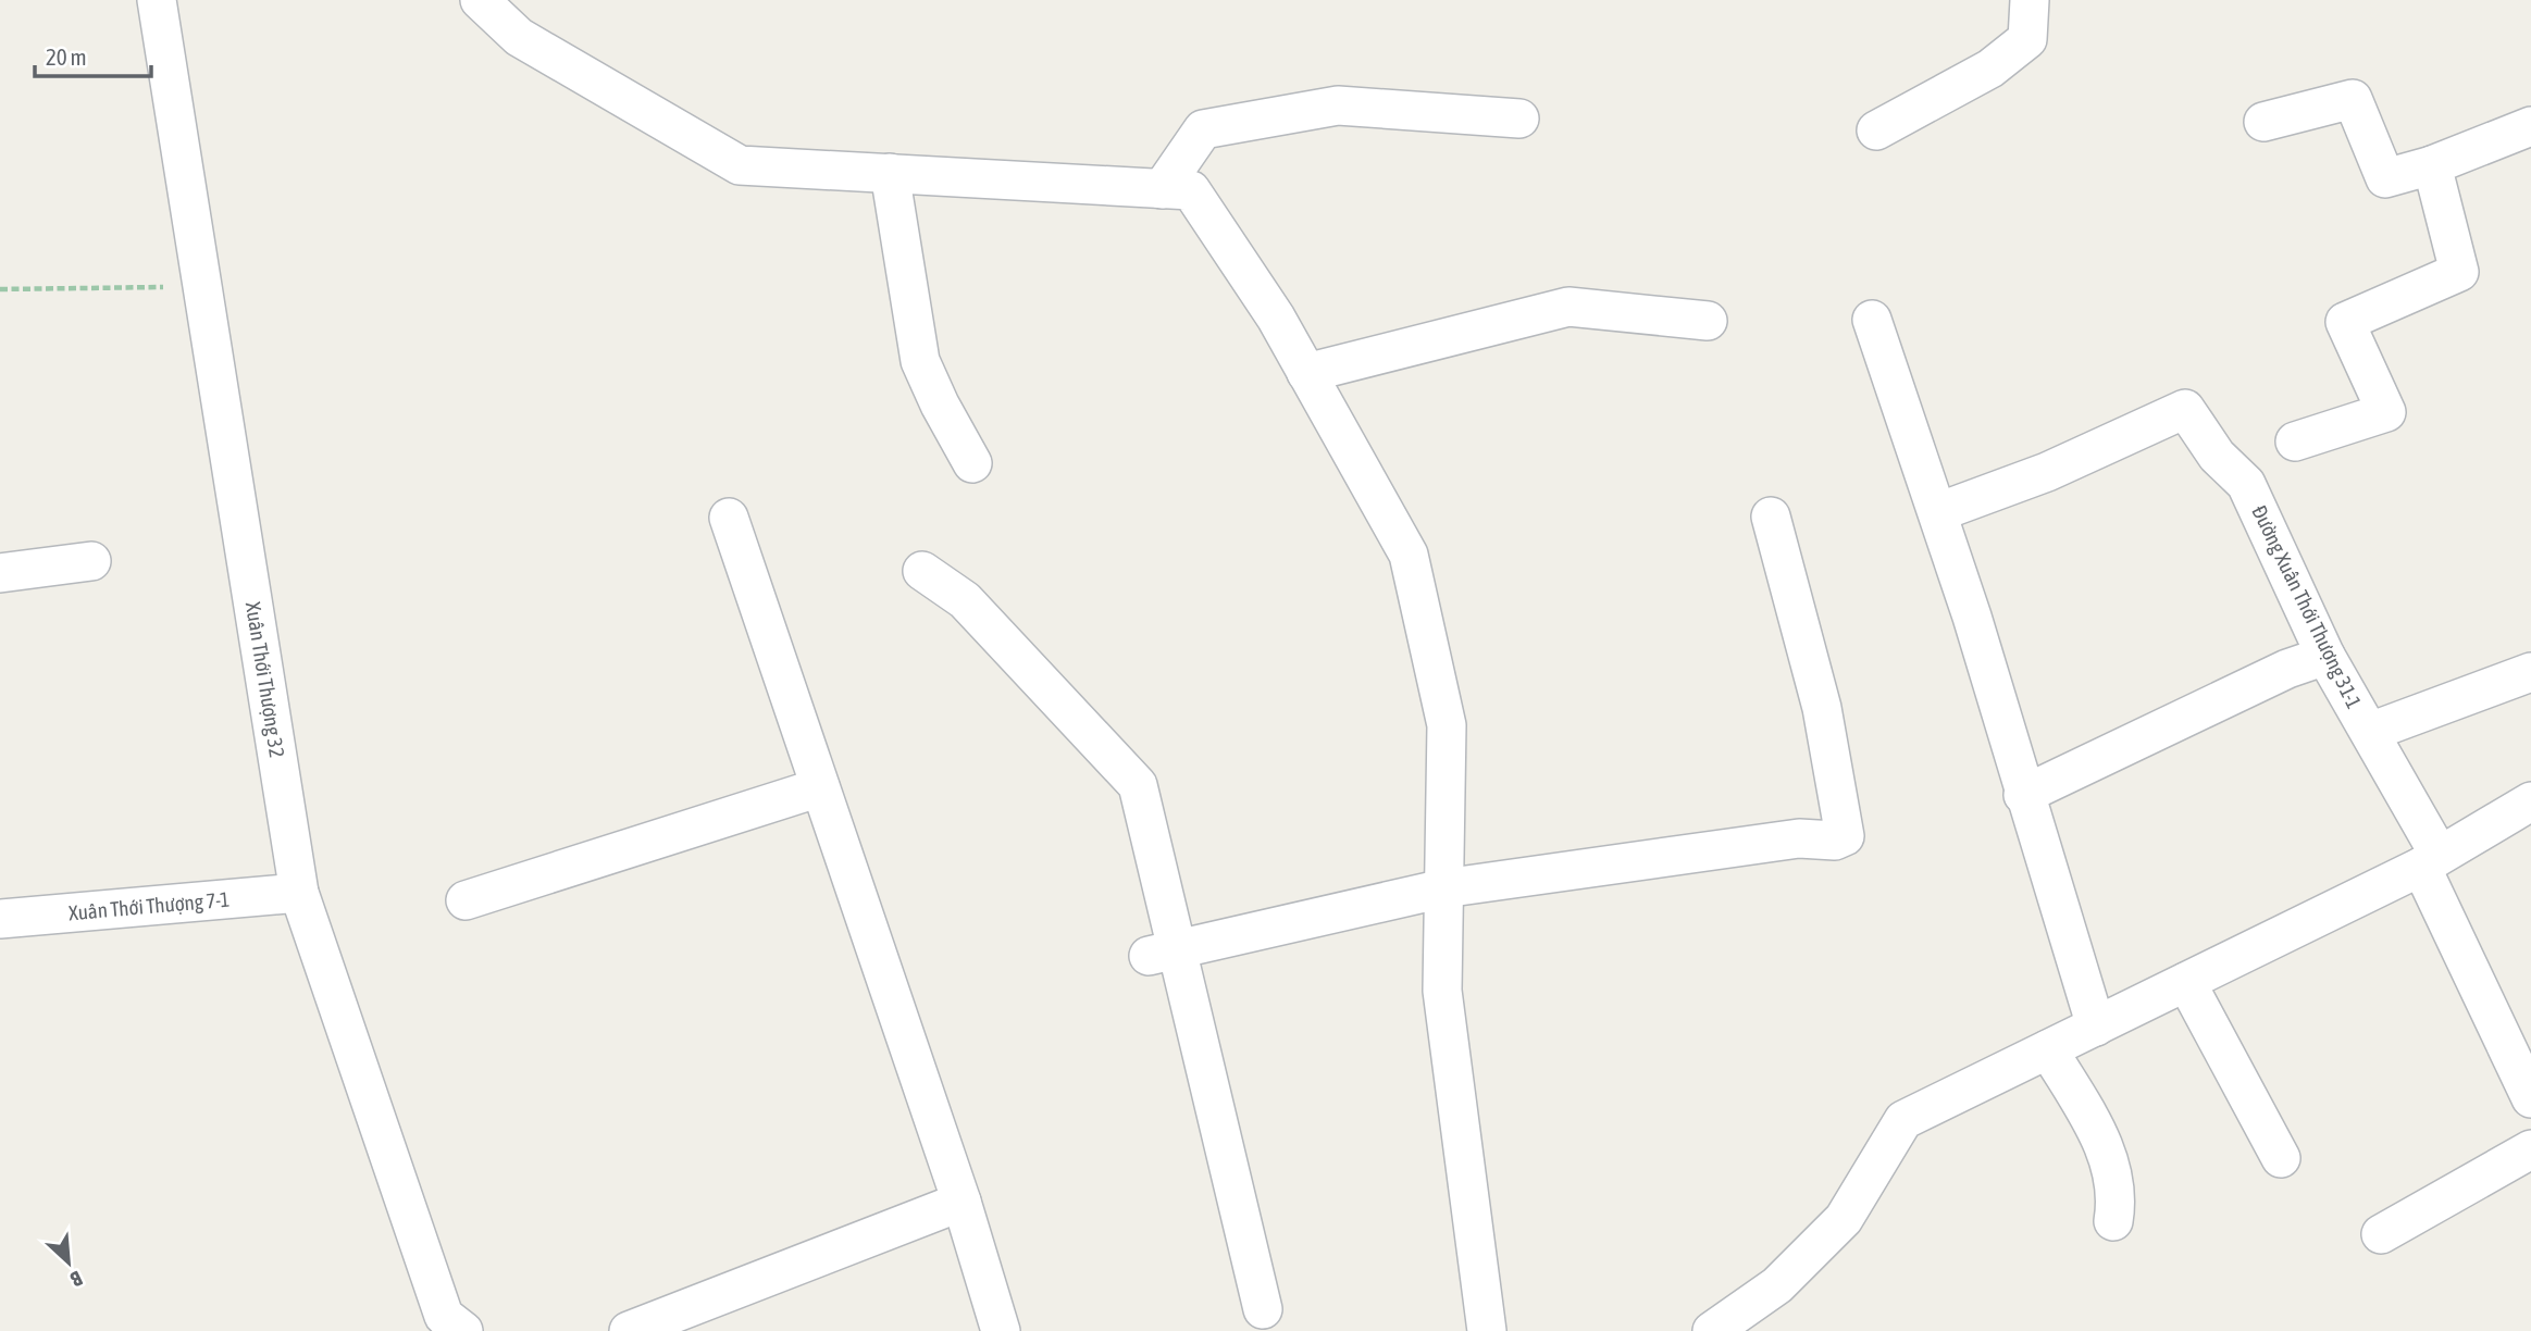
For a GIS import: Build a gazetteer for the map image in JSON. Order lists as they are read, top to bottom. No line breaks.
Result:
{"streets":{"street":["Đường Xuân Thới Thượng 31-1","Xuân Thới Thượng 32","Xuân Thới Thượng 7-1"]},"crossings":[["Xuân Thới Thượng 32","Xuân Thới Thượng 7-1"]],"scale_bar":"20 m","north":"bottom right"}
